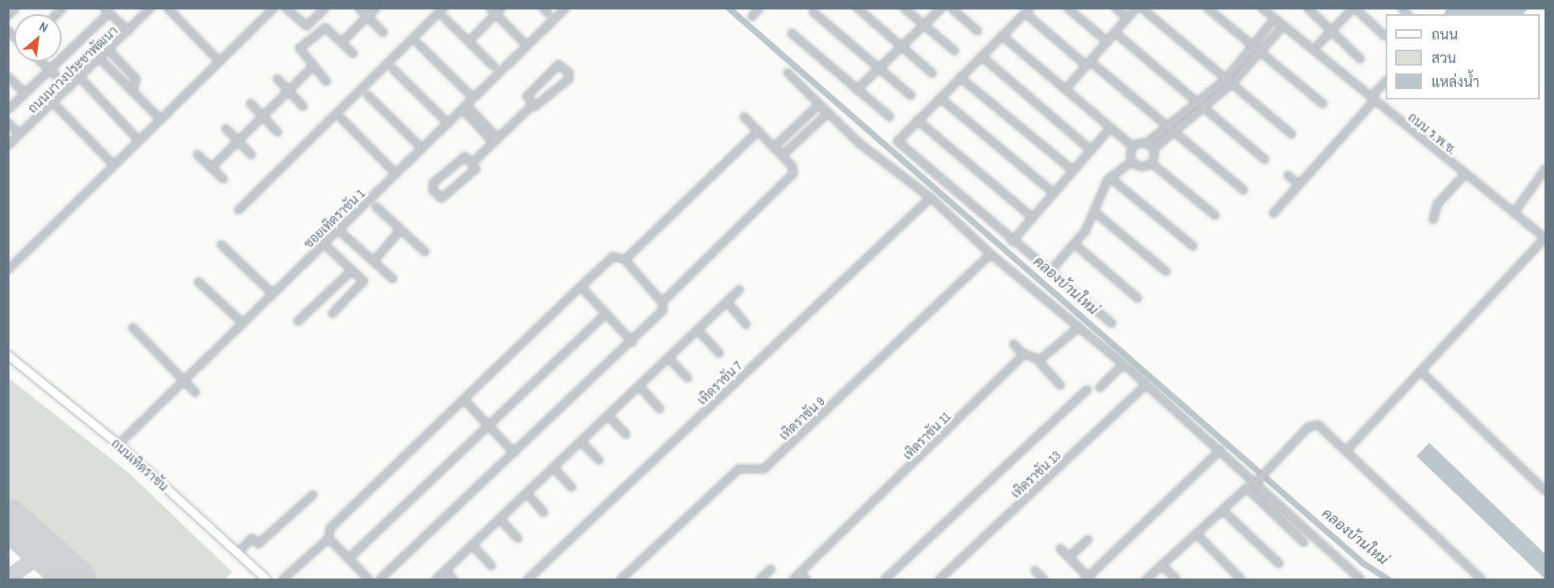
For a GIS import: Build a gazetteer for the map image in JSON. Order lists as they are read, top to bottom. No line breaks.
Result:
{"streets":{"street":["ถนนนาวงประชาพัฒนา","ถนน ร.พ.ช.","ซอยเทิดราชัน 1","เทิดราชัน 7","เทิดราชัน 9","เทิดราชัน 11","ถนนเทิดราชัน","เทิดราชัน 13"]},"crossings":[["ซอยเทิดราชัน 1","ถนนเทิดราชัน"]],"water":["คลองบ้านใหม่"],"legend":["ถนน","สวน","แหล่งน้ำ"],"north":"top right"}
